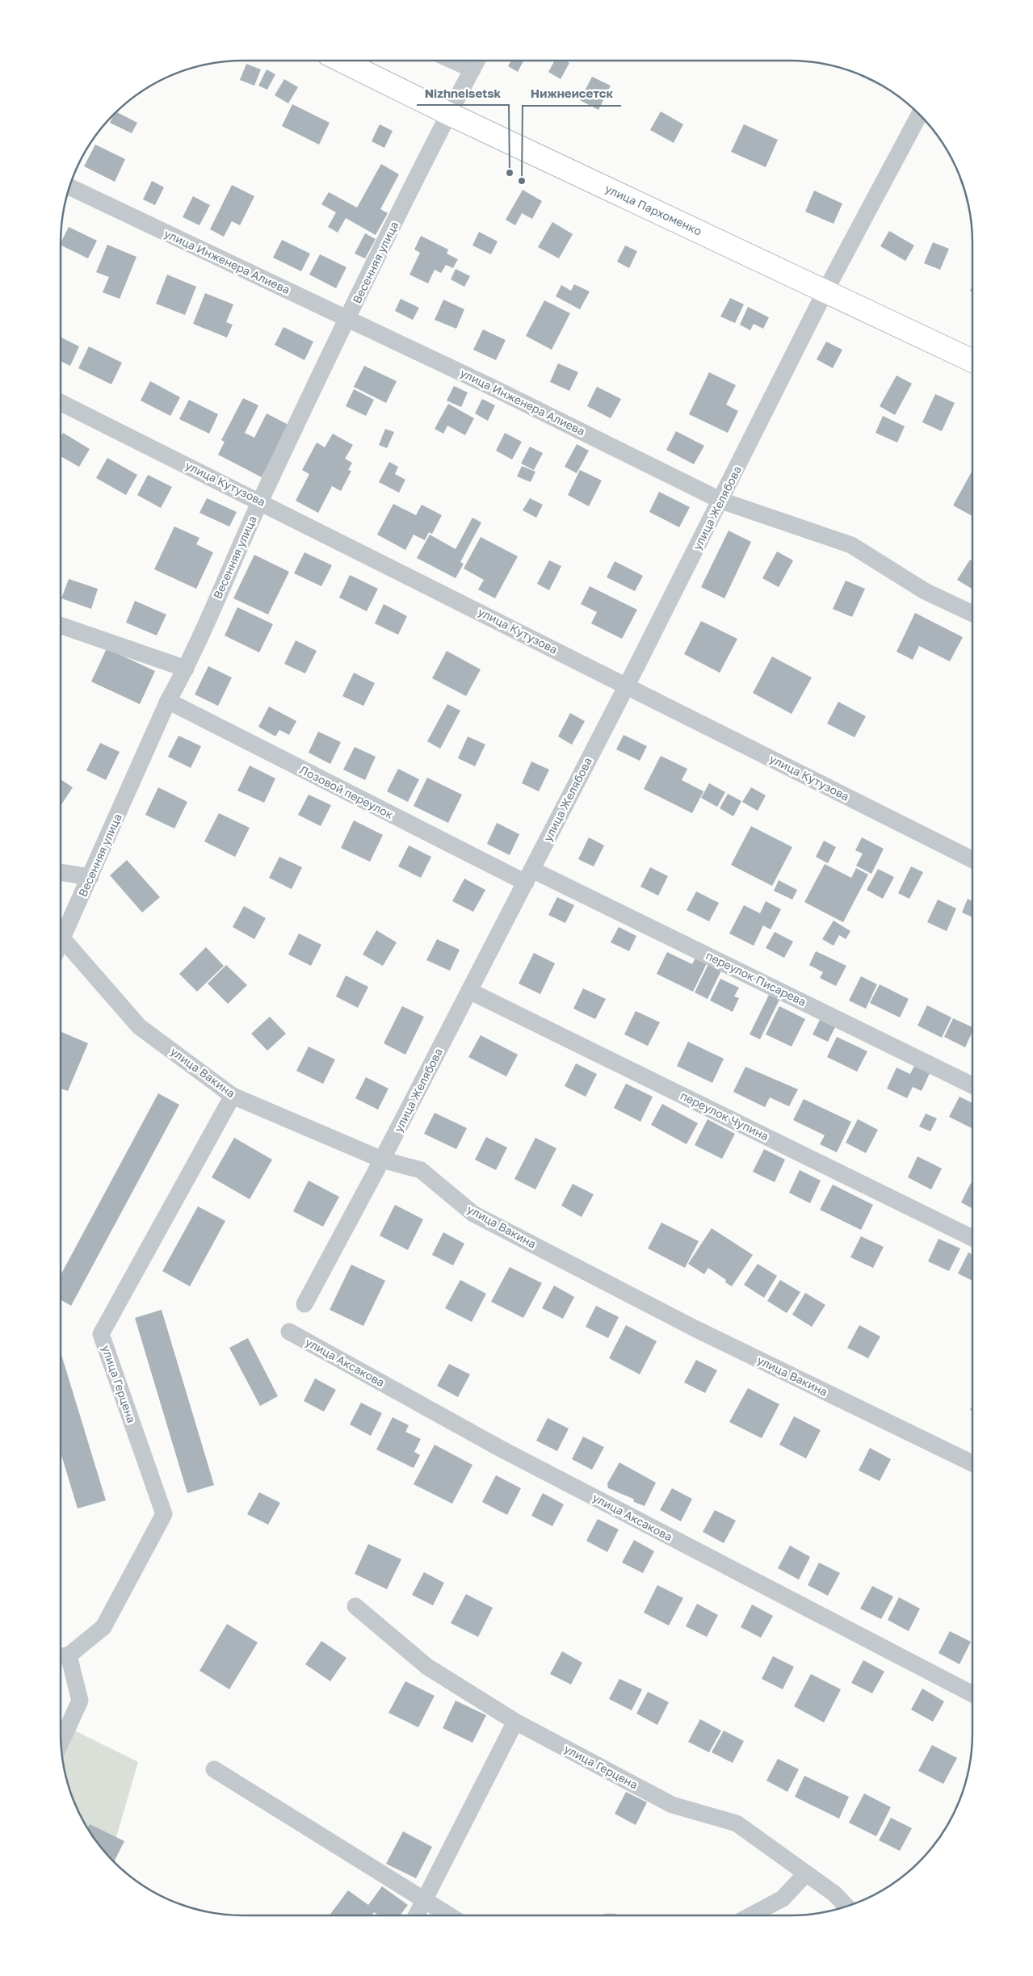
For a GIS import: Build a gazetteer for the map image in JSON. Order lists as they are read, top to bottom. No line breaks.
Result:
{"streets":{"main road":["улица Пархоменко"],"street":["улица Инженера Алиева","Весенняя улица","улица Кутузова","улица Желябова","Лозовой переулок","переулок Писарева","улица Вакина","переулок Чупина","улица Аксакова","улица Герцена"]},"crossings":[["улица Пархоменко","Весенняя улица"],["улица Пархоменко","улица Желябова"],["улица Инженера Алиева","Весенняя улица"],["улица Инженера Алиева","улица Желябова"],["Весенняя улица","улица Кутузова"],["Весенняя улица","Лозовой переулок"],["Весенняя улица","улица Вакина"],["улица Кутузова","улица Желябова"],["улица Желябова","Лозовой переулок"],["улица Желябова","переулок Писарева"],["улица Желябова","улица Вакина"],["улица Желябова","переулок Чупина"],["Лозовой переулок","переулок Писарева"],["улица Вакина","улица Герцена"]],"places":["Nizhneisetsk","Нижнеисетск"]}
